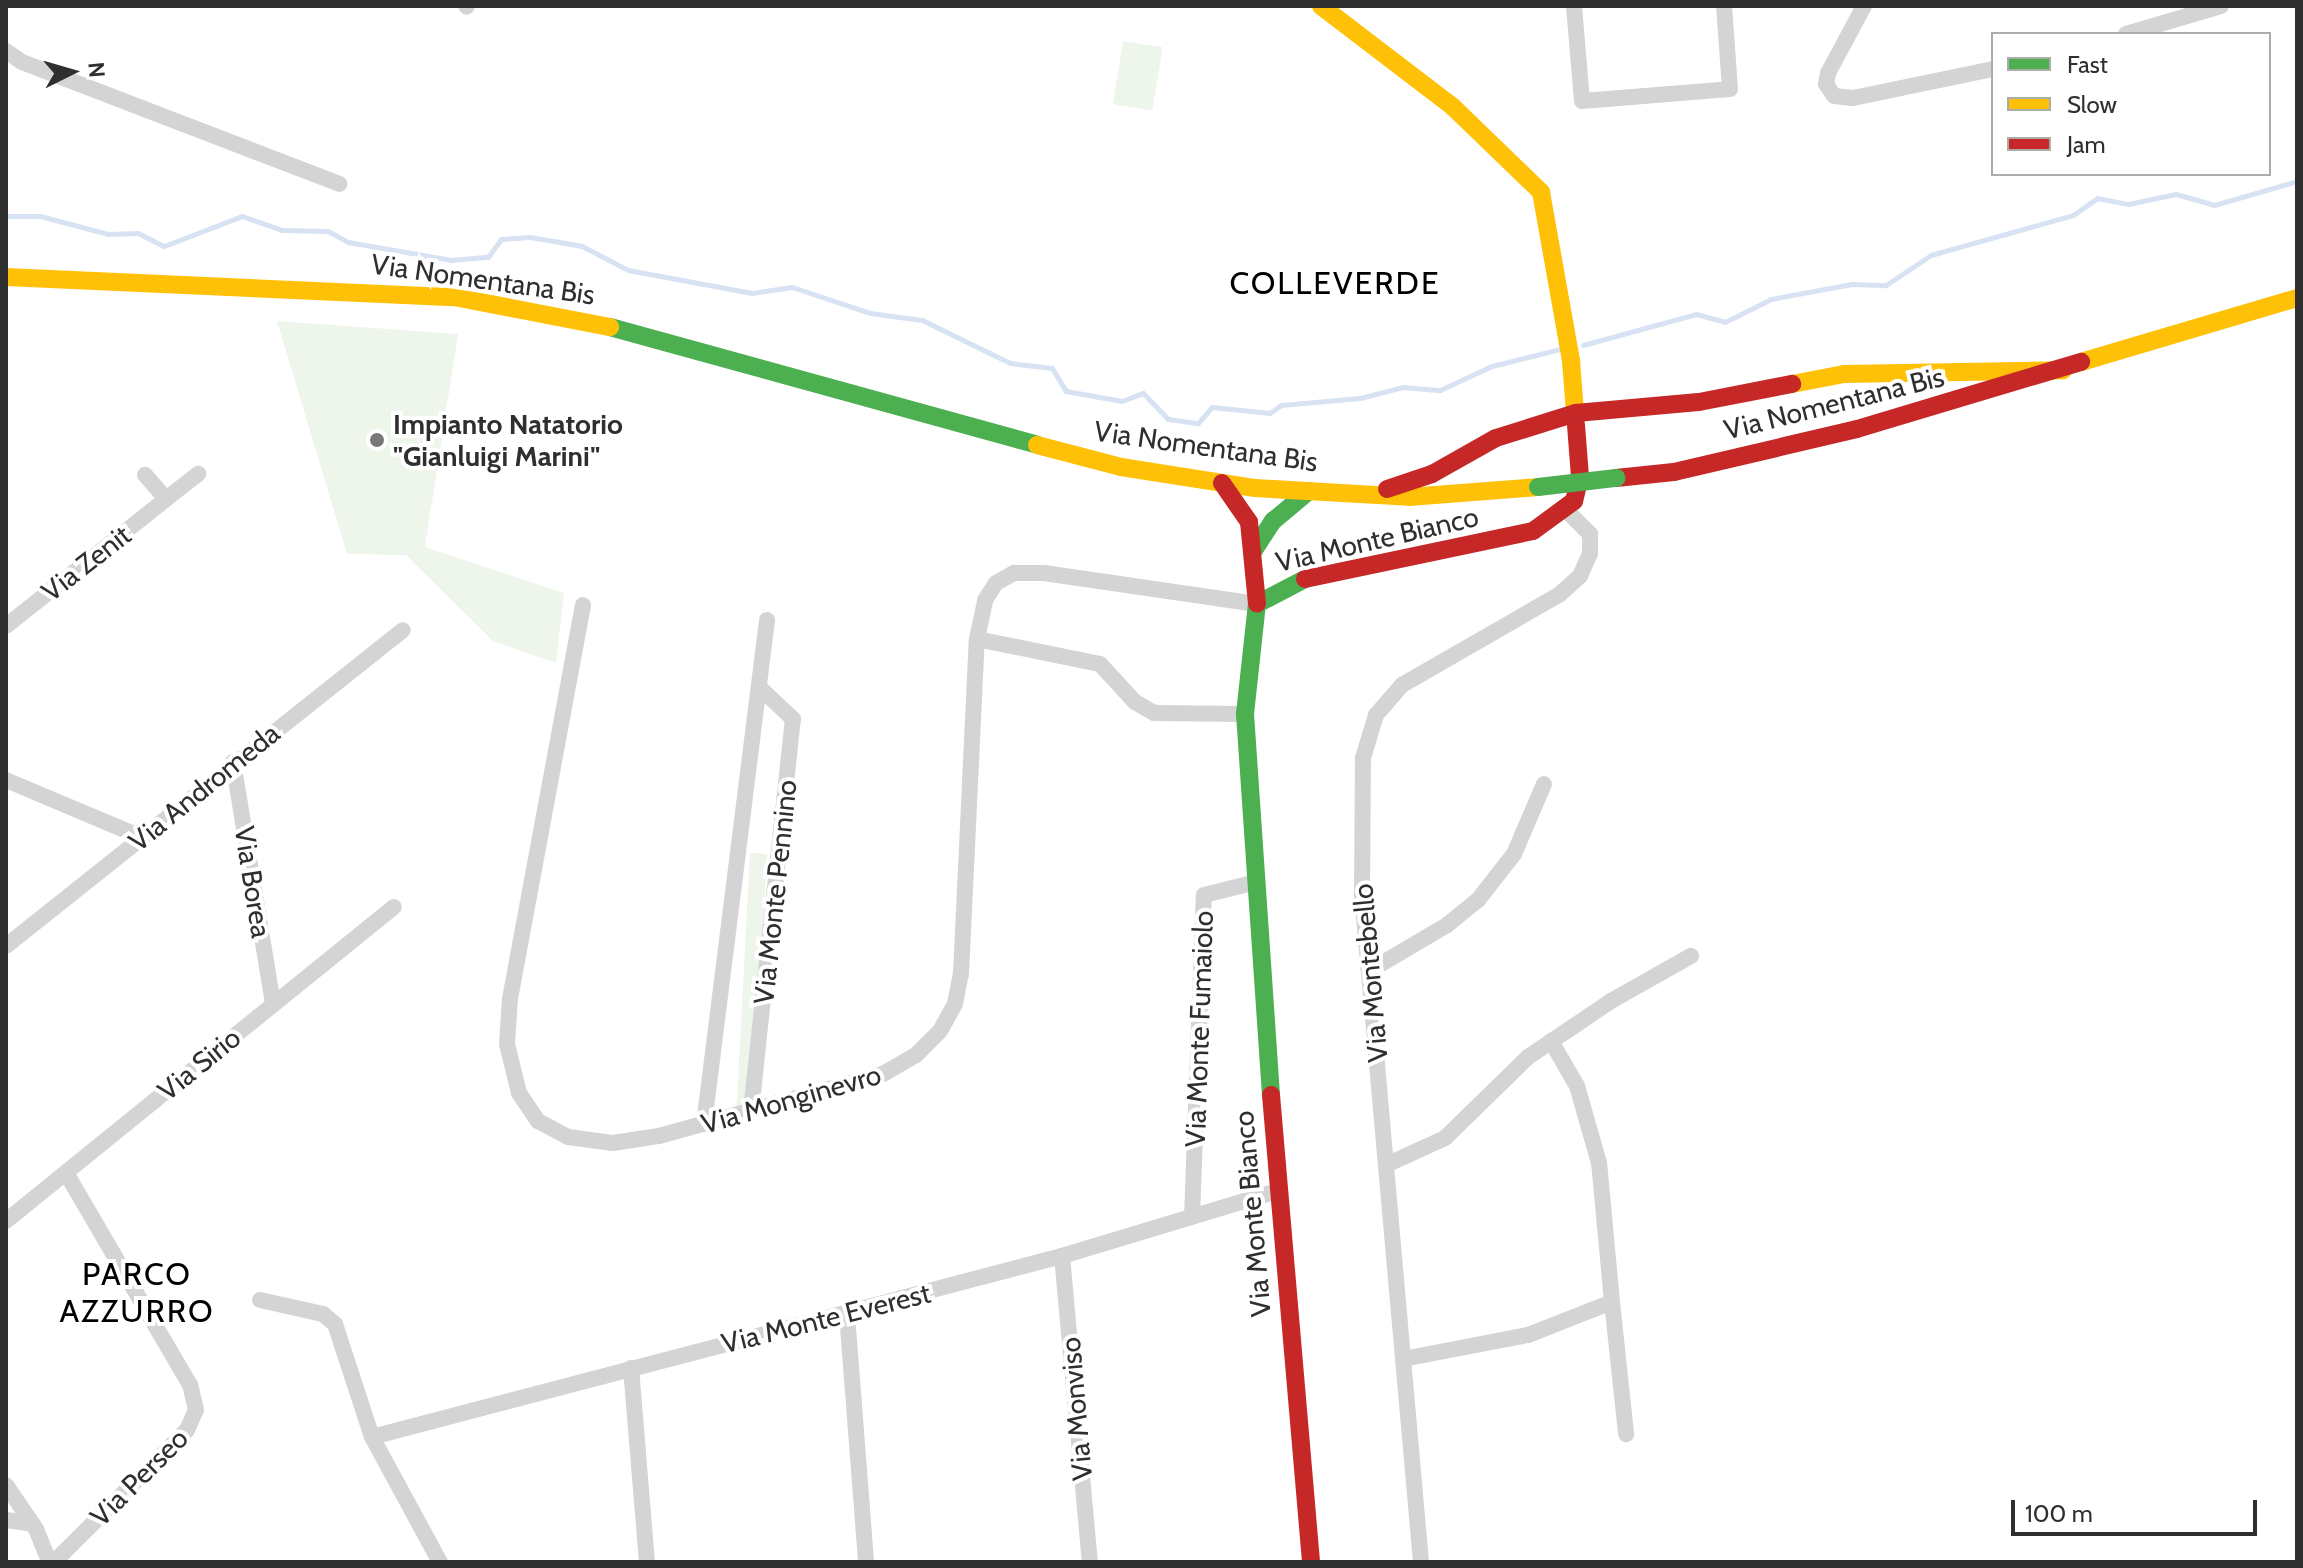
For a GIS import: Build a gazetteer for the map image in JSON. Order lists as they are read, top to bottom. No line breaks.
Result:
{"streets":{"main road":["Via Nomentana Bis","Via Monte Bianco"],"street":["Via Zenit","Via Andromeda","Via Borea","Via Monte Pennino","Via Montebello","Via Monte Fumaiolo","Via Sirio","Via Monginevro","Via Monte Everest","Via Monviso","Via Perseo"]},"crossings":[["Via Monte Bianco","Via Montebello"],["Via Monte Bianco","Via Monte Fumaiolo"],["Via Monte Bianco","Via Monginevro"],["Via Monte Bianco","Via Monte Everest"],["Via Andromeda","Via Borea"],["Via Borea","Via Sirio"],["Via Monte Pennino","Via Monginevro"],["Via Monte Fumaiolo","Via Monte Everest"],["Via Sirio","Via Perseo"],["Via Monte Everest","Via Monviso"]],"districts":["COLLEVERDE","PARCO AZZURRO"],"places":["Impianto Natatorio \"Gianluigi Marini\""],"legend":["Fast","Slow","Jam"],"scale_bar":"100 m","north":"right"}
